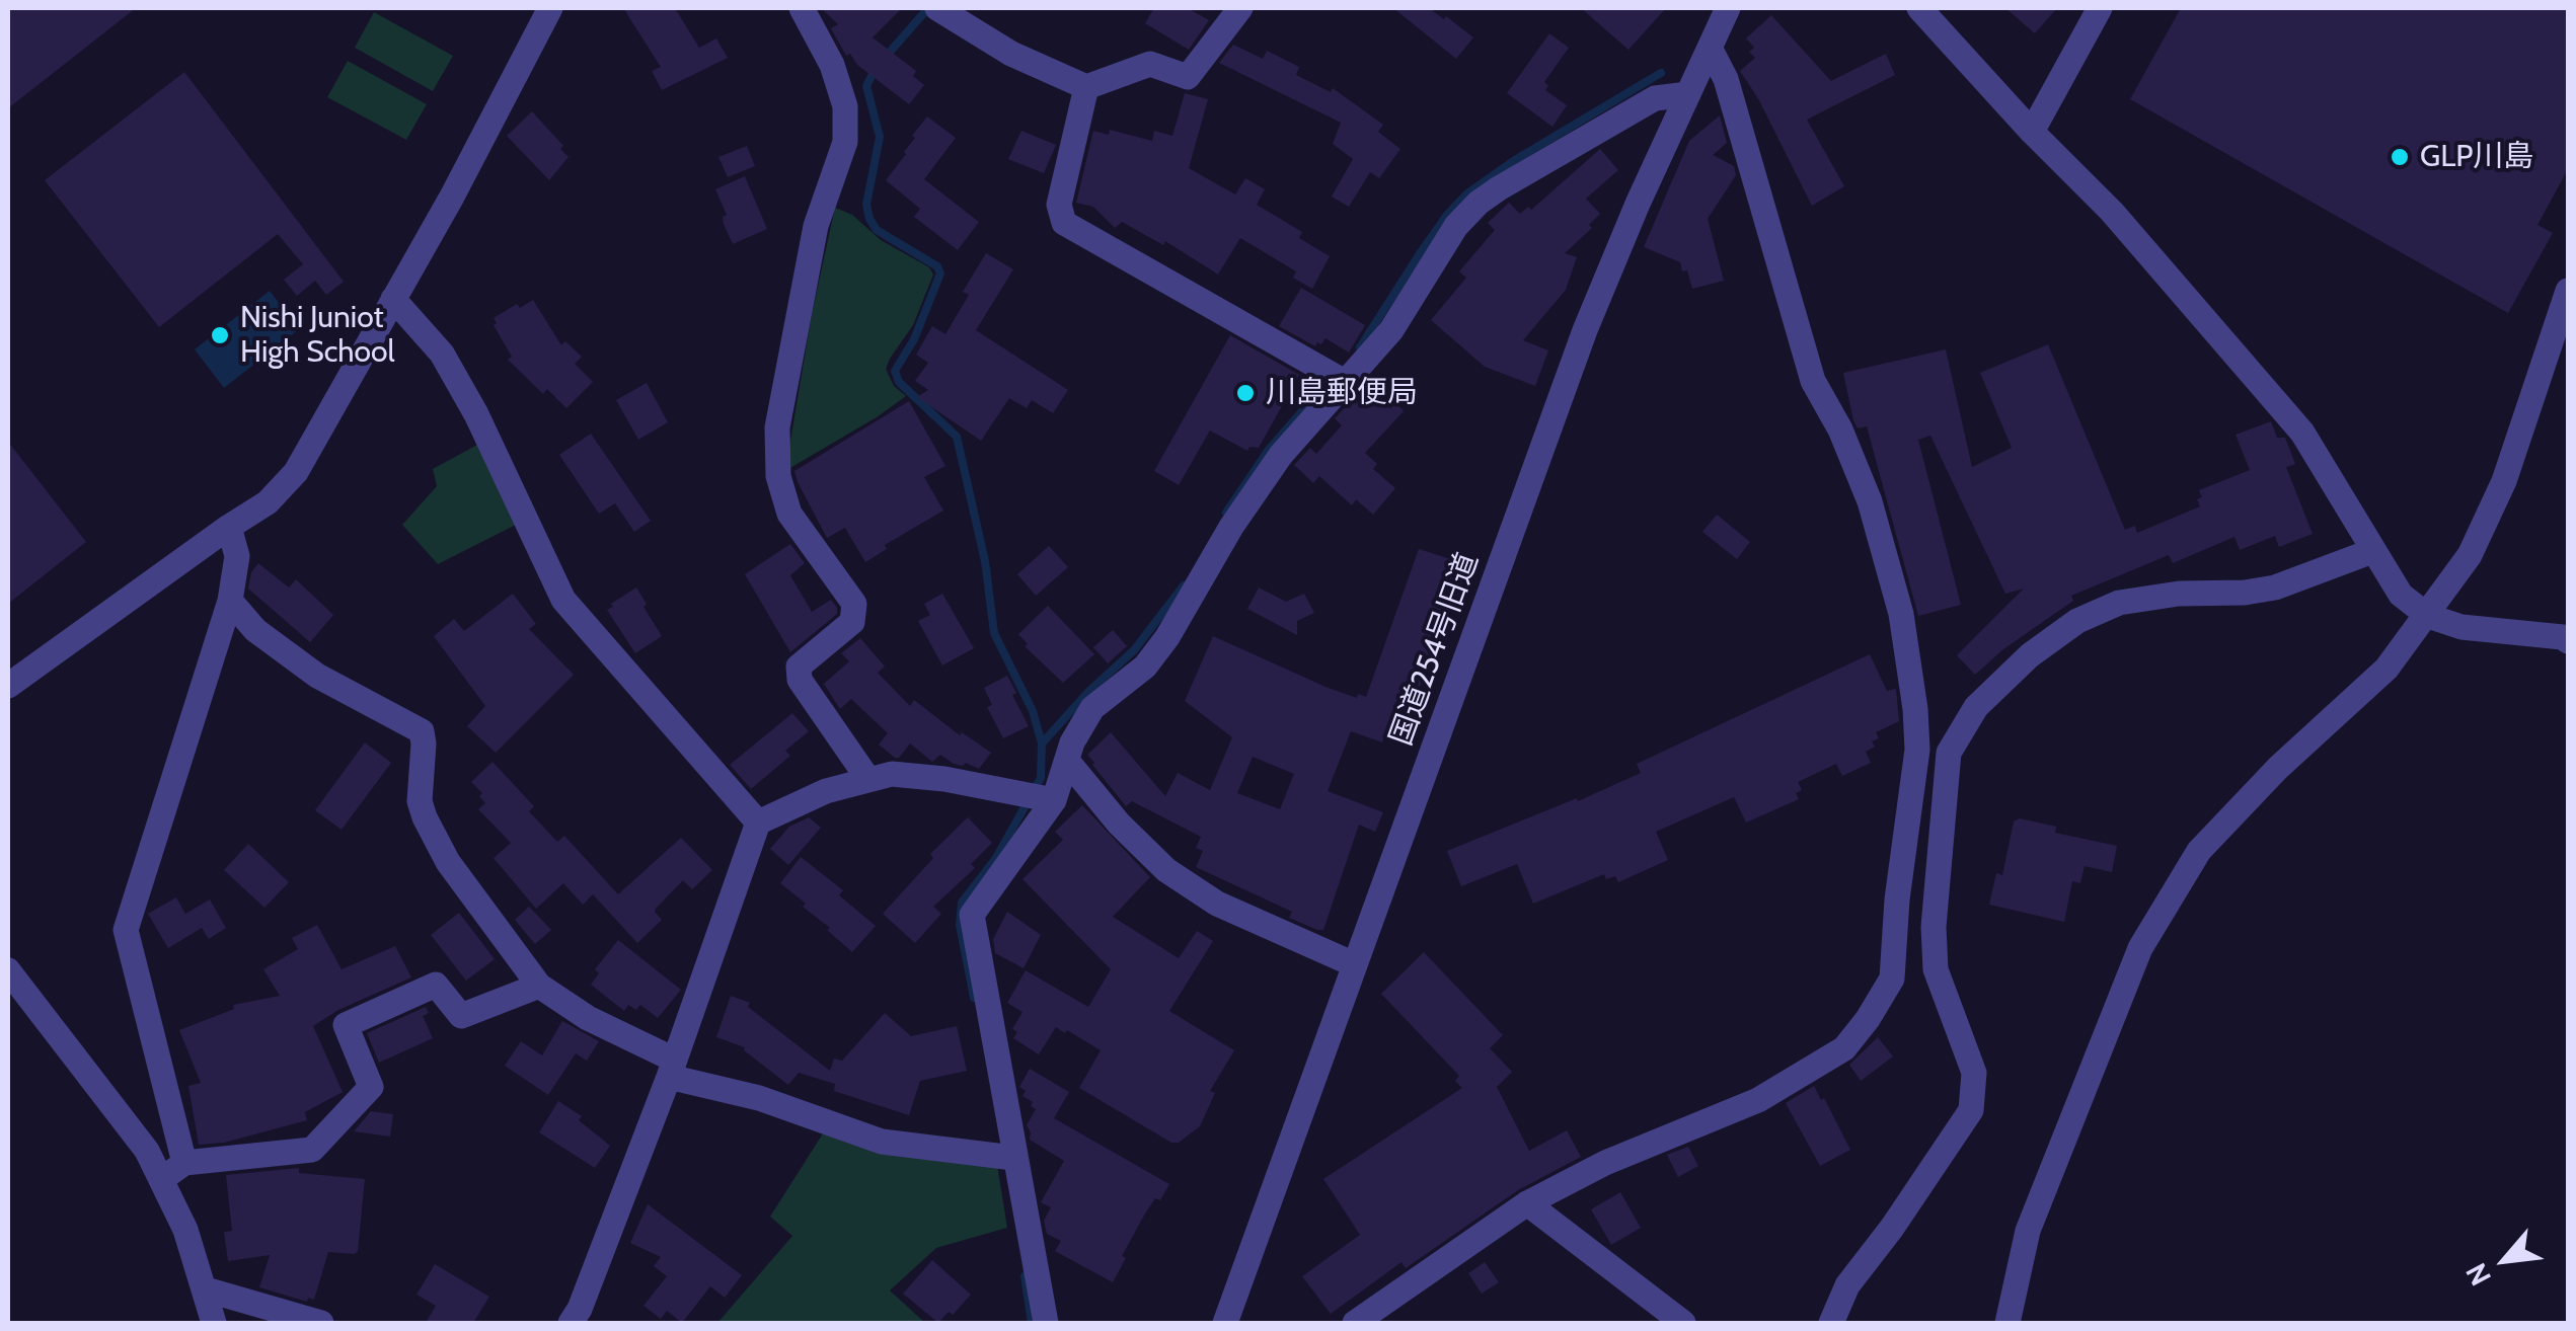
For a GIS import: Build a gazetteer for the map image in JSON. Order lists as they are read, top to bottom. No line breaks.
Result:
{"streets":{"street":["国道254号旧道"]},"places":["GLP川島","Nishi Juniot High School","川島郵便局"],"north":"bottom left"}
